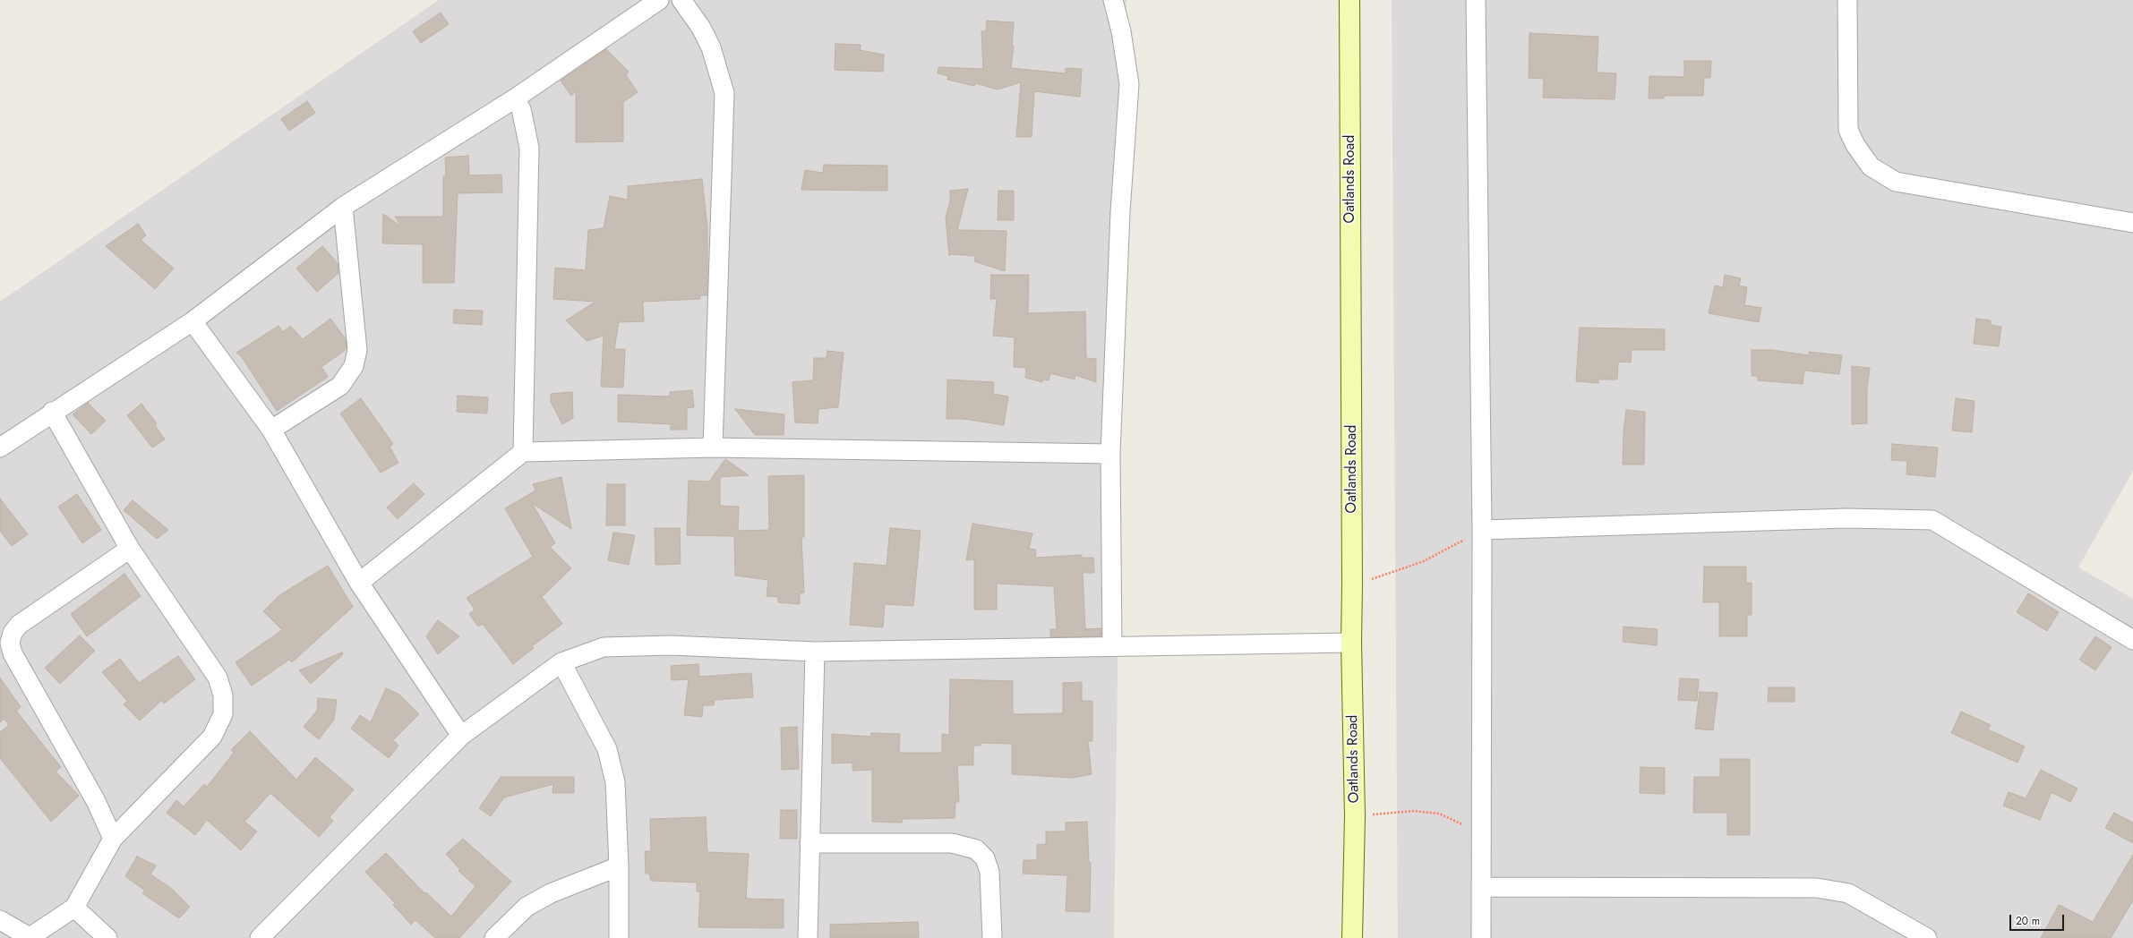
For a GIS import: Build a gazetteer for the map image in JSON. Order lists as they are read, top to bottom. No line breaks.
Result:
{"streets":{"street":["Oatlands Road"]},"scale_bar":"20 m"}
